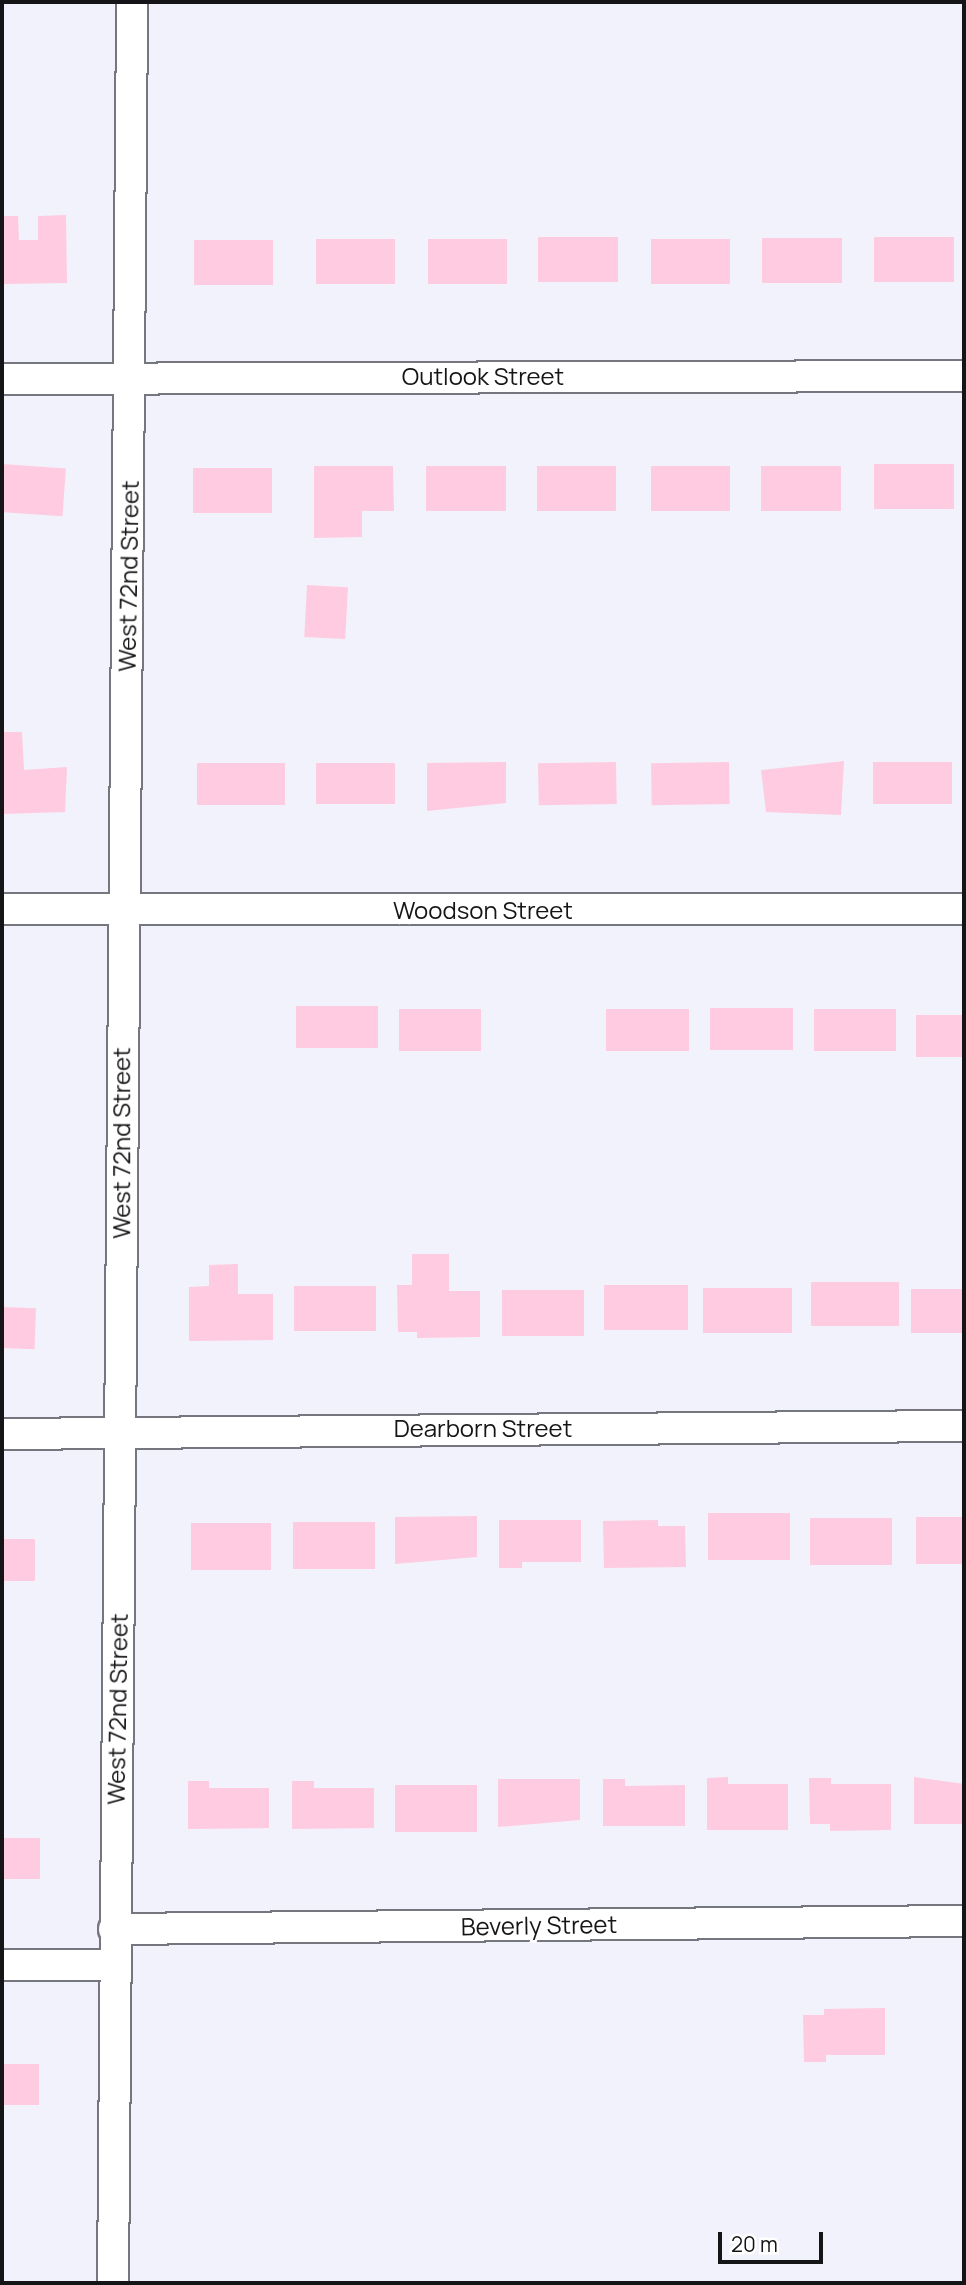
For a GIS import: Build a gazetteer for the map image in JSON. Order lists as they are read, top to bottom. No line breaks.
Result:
{"streets":{"street":["Outlook Street","West 72nd Street","Woodson Street","Dearborn Street","Beverly Street"]},"crossings":[["Outlook Street","West 72nd Street"],["West 72nd Street","Woodson Street"],["West 72nd Street","Dearborn Street"],["West 72nd Street","Beverly Street"]],"scale_bar":"20 m"}
